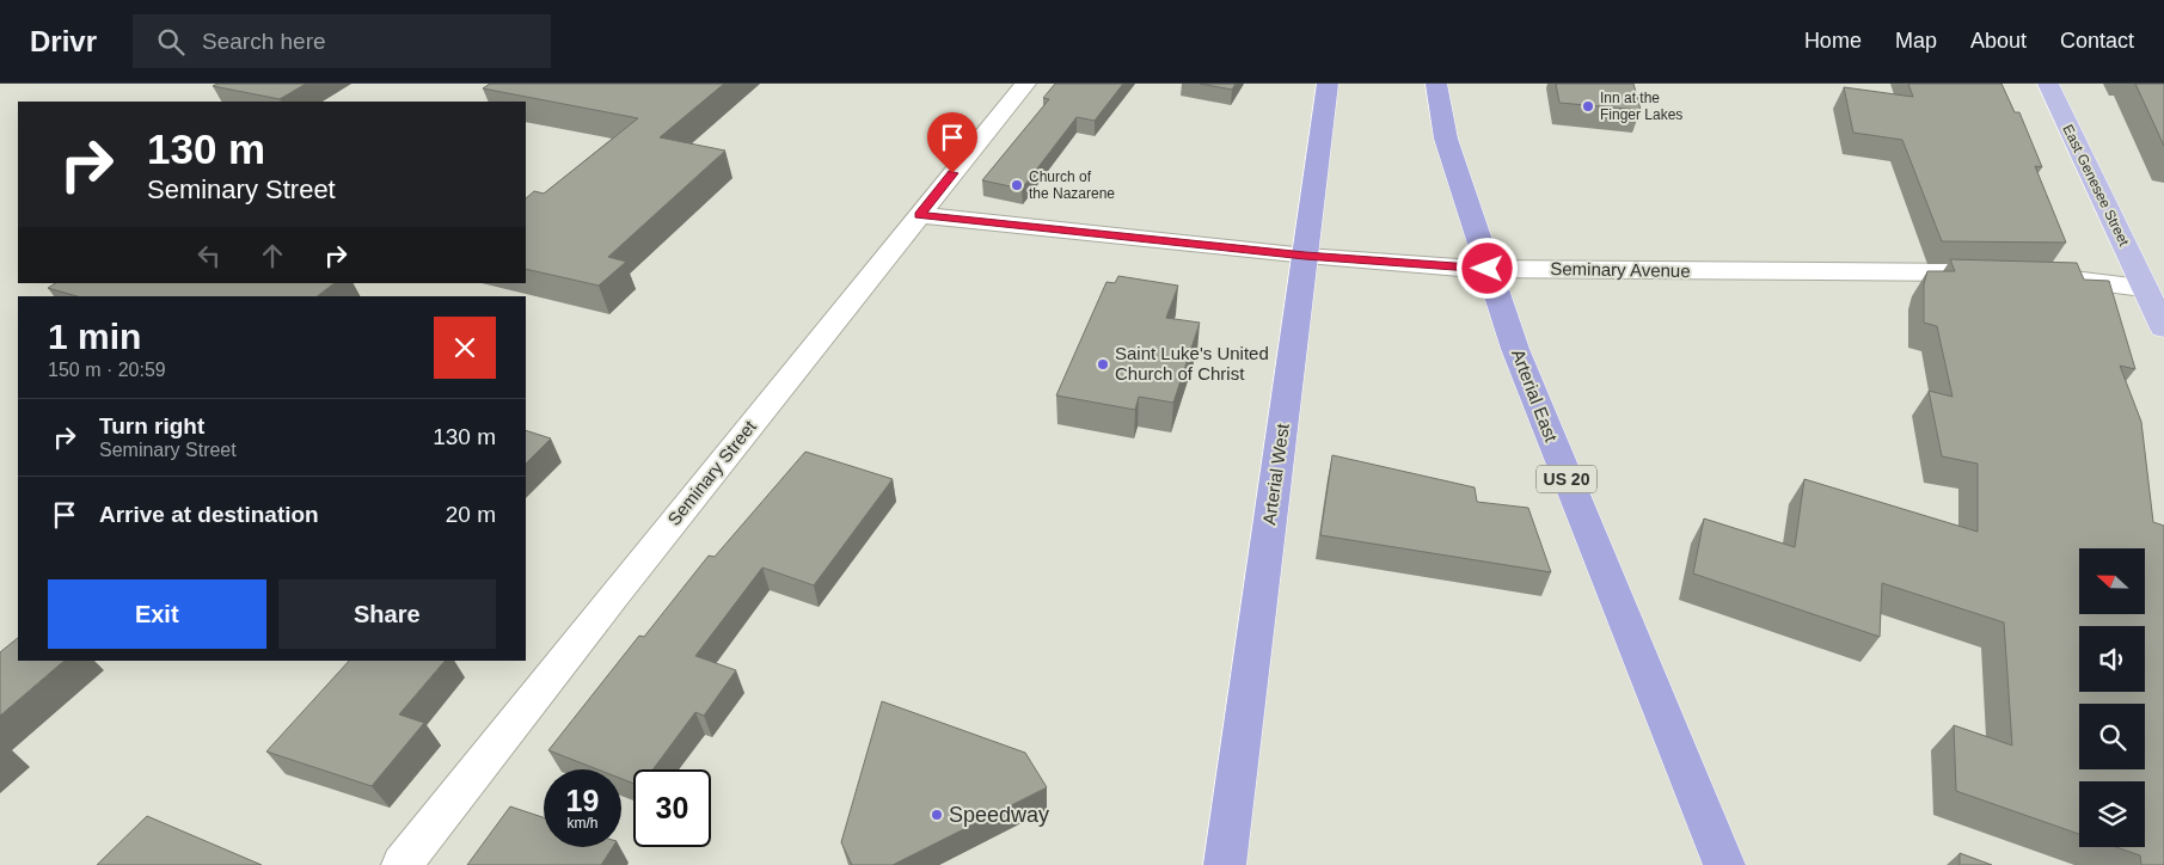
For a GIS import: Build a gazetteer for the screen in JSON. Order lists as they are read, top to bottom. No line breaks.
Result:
{"streets":{"highway":["Arterial East","Arterial West","US 20"],"main road":["East Genesee Street"],"street":["Seminary Avenue","Seminary Street"]},"crossings":[["East Genesee Street","Seminary Avenue"],["Seminary Avenue","Arterial East"],["Seminary Avenue","Seminary Street"],["Seminary Avenue","Arterial West"]],"places":["Inn at the Finger Lakes","Church of the Nazarene","Saint Luke's United Church of Christ","Speedway"],"north":"left","page":{"header":"Drivr","search":"Search here","nav":["Home","Map","About","Contact"],"turn":["130 m","Seminary Street"],"heading":["1 min","150 m · 20:59"],"list":[{"name":"Turn right","note":"Seminary Street","value":"130 m"},{"name":"Arrive at destination","value":"20 m"}],"buttons":["Exit","Share"],"speed":"19 km/h","limit":"30"}}
